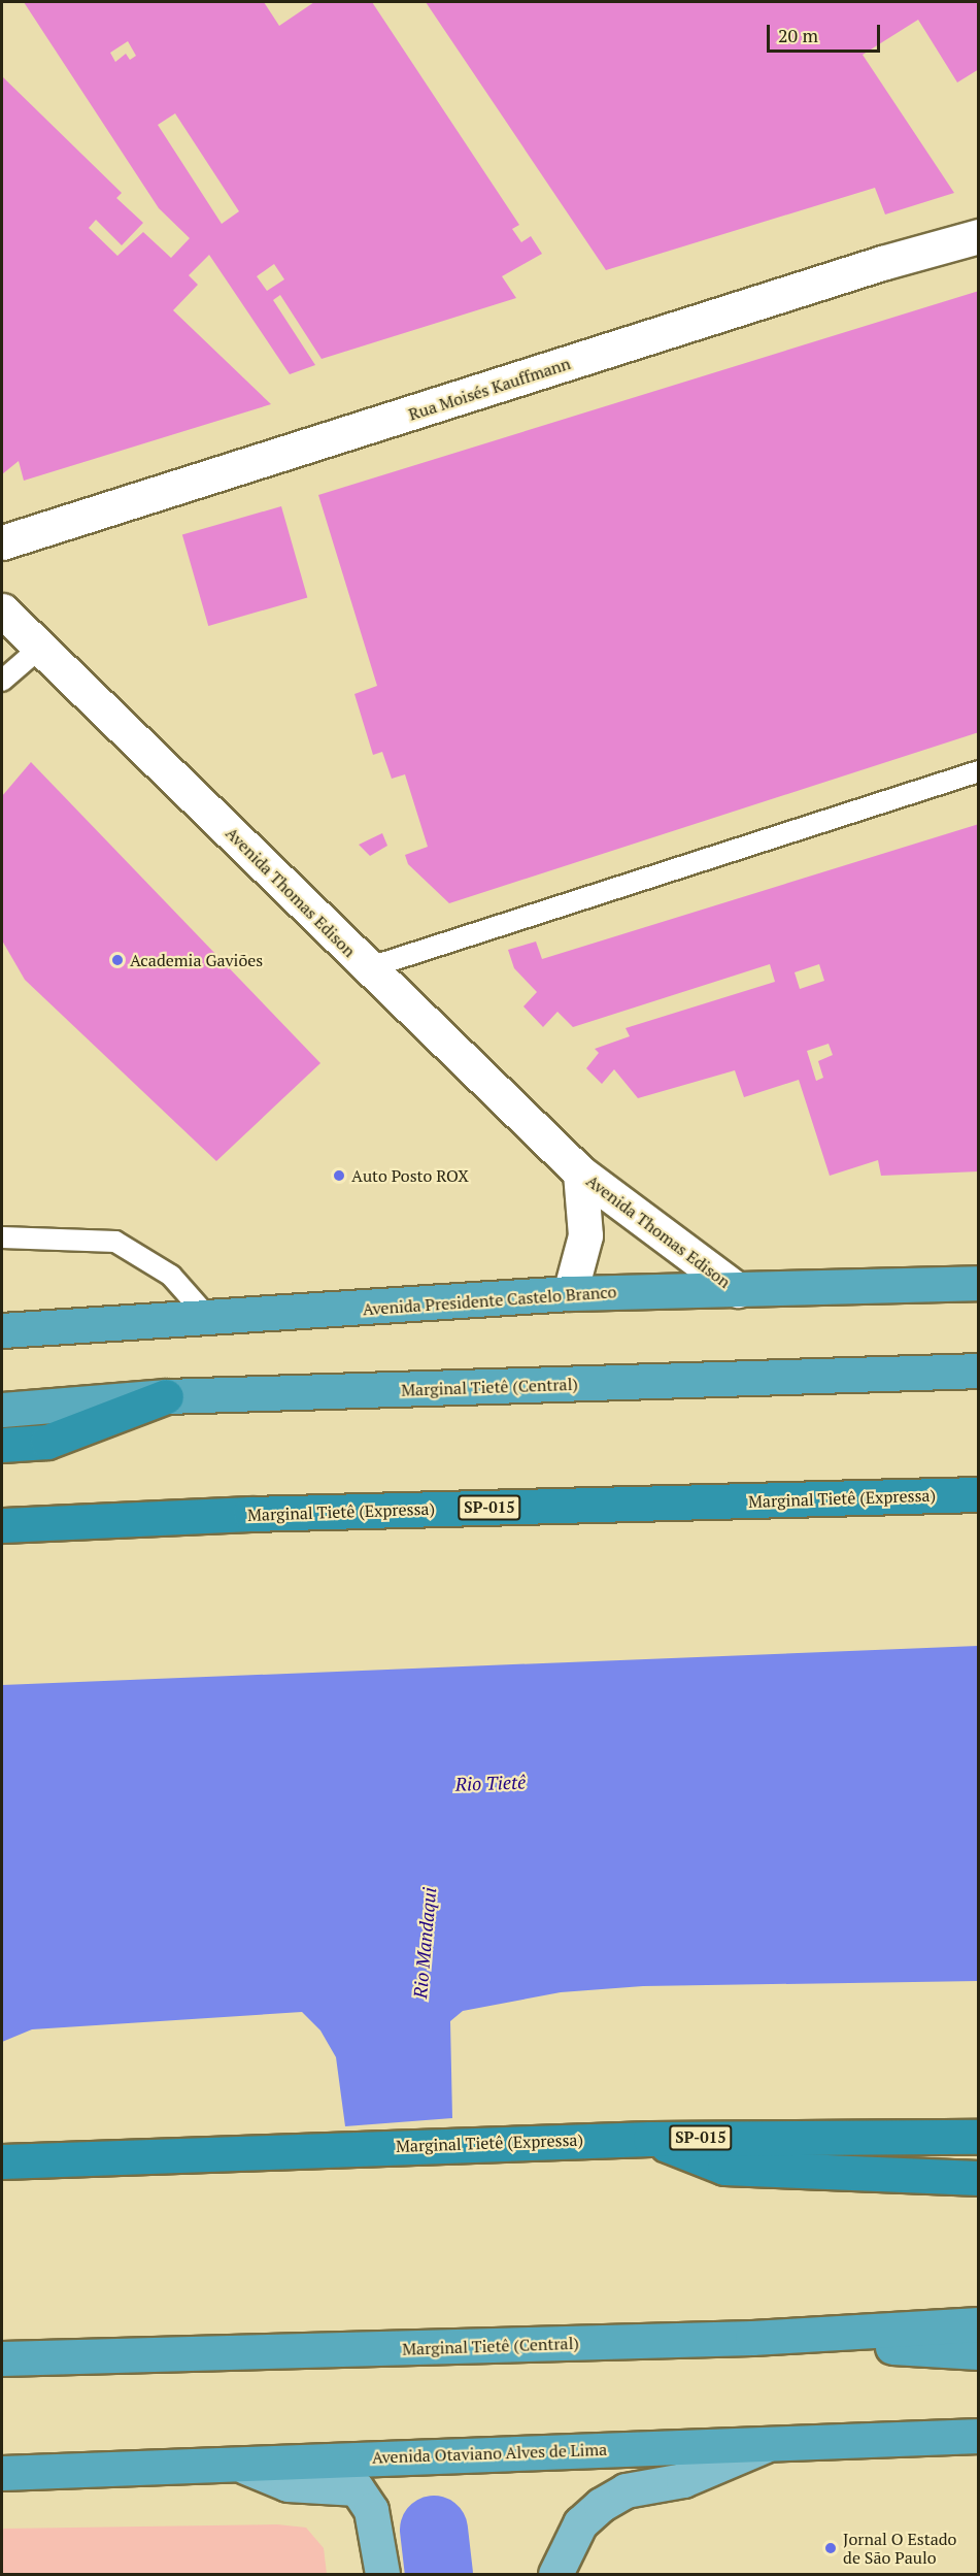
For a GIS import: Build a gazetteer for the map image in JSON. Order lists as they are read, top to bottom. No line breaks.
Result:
{"streets":{"highway":["Avenida Presidente Castelo Branco","Marginal Tietê (Central)","Marginal Tietê (Expressa)","SP-015","Avenida Otaviano Alves de Lima"],"street":["Rua Moisés Kauffmann","Avenida Thomas Edison"]},"crossings":[["Avenida Thomas Edison","Avenida Presidente Castelo Branco"]],"water":["Rio Tietê","Rio Mandaqui"],"places":["Academia Gaviões","Auto Posto ROX","Jornal O Estado de São Paulo"],"scale_bar":"20 m"}
